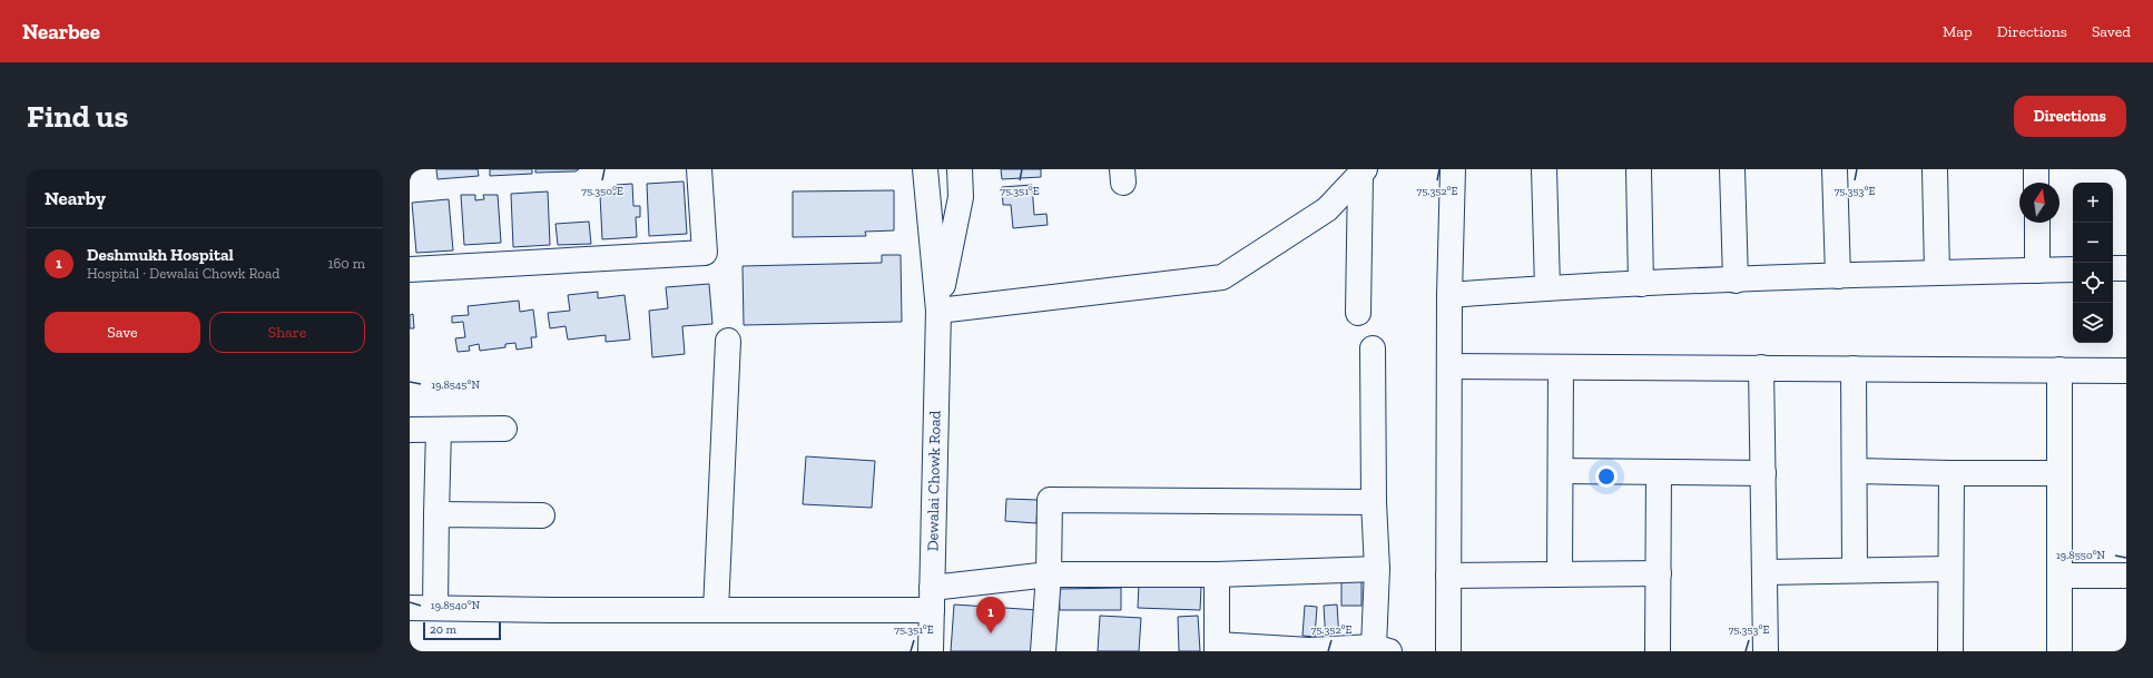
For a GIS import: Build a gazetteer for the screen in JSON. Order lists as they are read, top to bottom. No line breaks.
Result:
{"streets":{"street":["Dewalai Chowk Road"]},"scale_bar":"20 m","north":"top","page":{"header":"Nearbee","nav":["Map","Directions","Saved"],"buttons":["Directions",["Save","Share"]],"title":"Find us","heading":"Nearby","map_buttons":["+","−"],"list":[{"mark":"1","name":"Deshmukh Hospital","note":"Hospital · Dewalai Chowk Road","value":"160 m"}],"pins":"1","scale":"20 m"},"coordinates":["75.350°E","75.351°E","75.352°E","75.353°E","19.8545°N","19.8550°N","19.8540°N"]}
